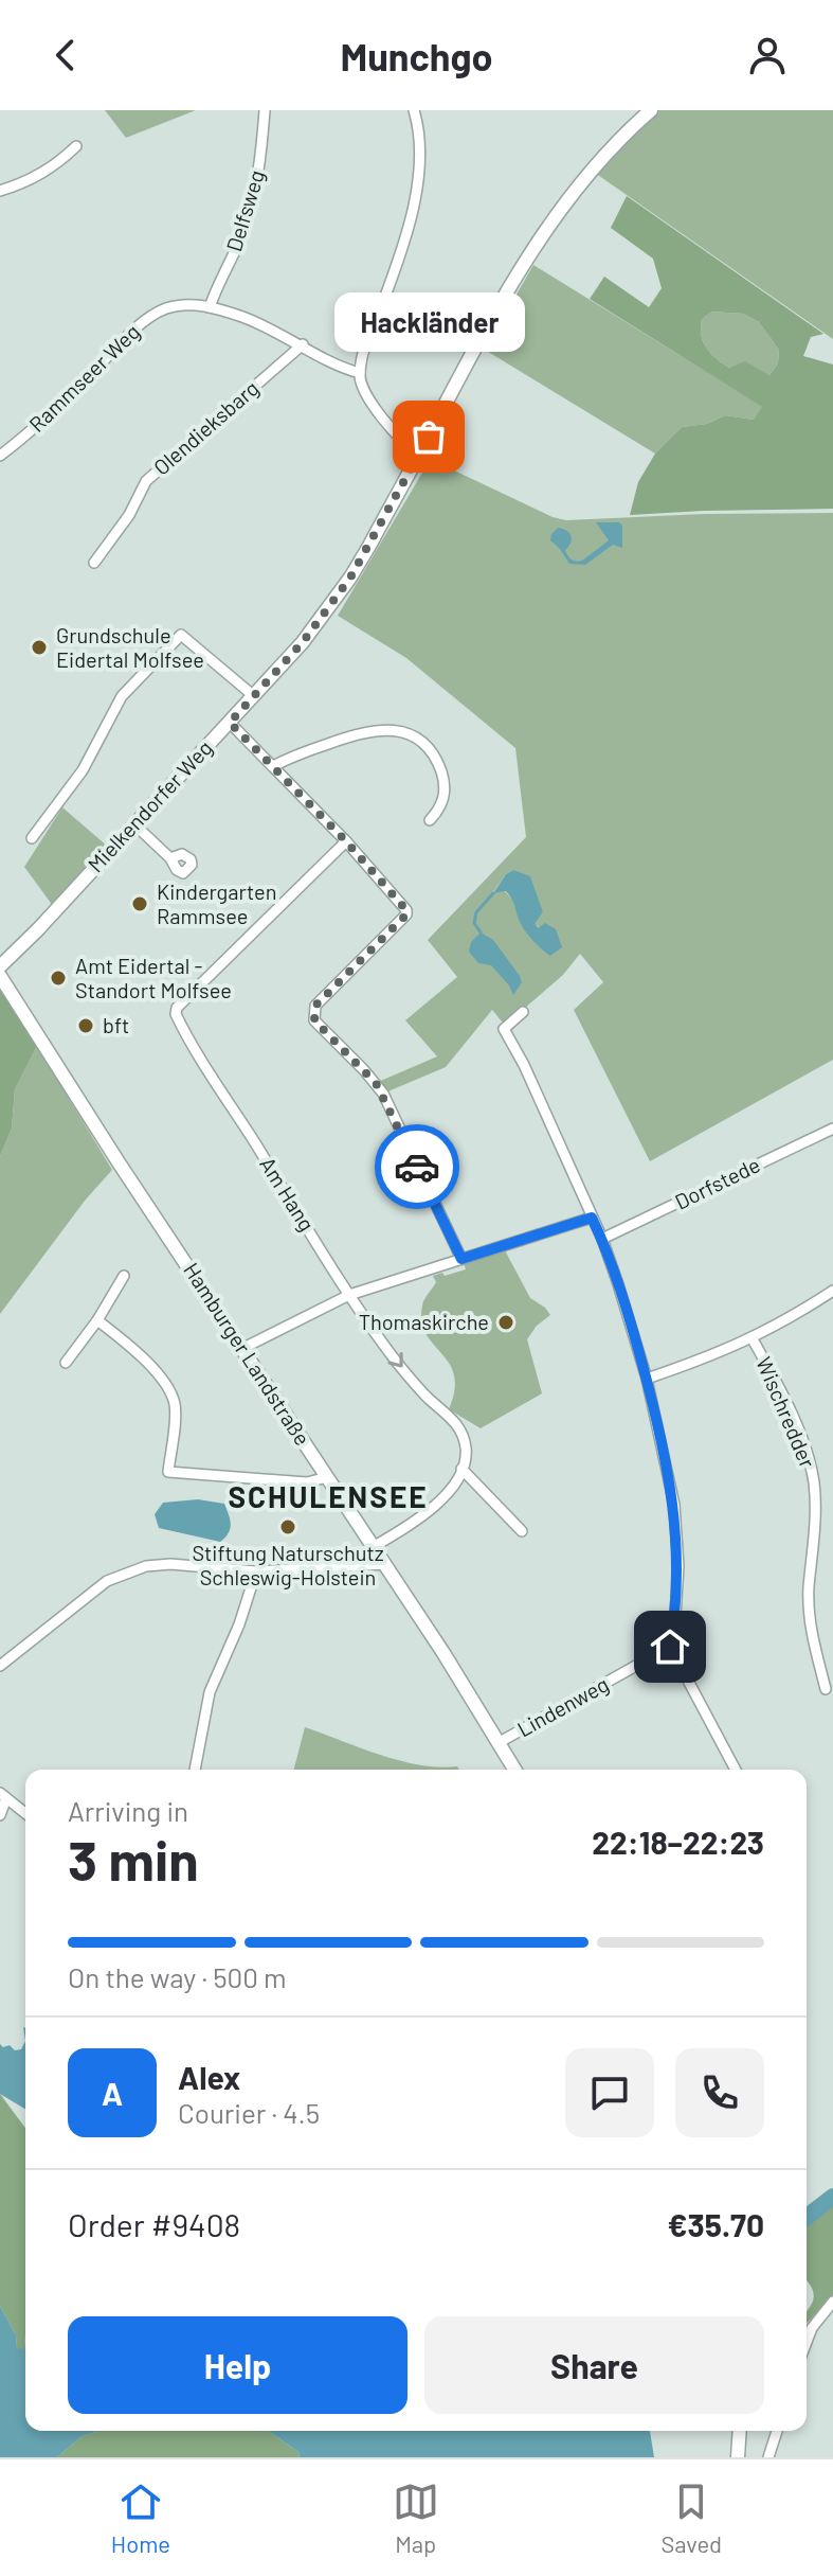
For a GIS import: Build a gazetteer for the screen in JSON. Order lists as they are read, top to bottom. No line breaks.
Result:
{"streets":{"street":["Delfsweg","Rammseer Weg","Olendieksbarg","Mielkendorfer Weg","Dorfstede","Am Hang","Hamburger Landstraße","Wischredder","Lindenweg"]},"crossings":[["Delfsweg","Rammseer Weg"],["Rammseer Weg","Olendieksbarg"],["Hamburger Landstraße","Lindenweg"]],"districts":["SCHULENSEE"],"places":["Hackländer","Grundschule Eidertal Molfsee","Kindergarten Rammsee","Amt Eidertal - Standort Molfsee","bft","Thomaskirche","Stiftung Naturschutz Schleswig-Holstein"],"page":{"header":"Munchgo","bubble":"Hackländer","heading":["3 min","Arriving in","22:18–22:23"],"panel":["Alex","Courier · 4.5","Order #9408","€35.70"],"bar":"On the way · 500 m","round":"A","buttons":["Help","Share"],"tabs":["Home","Map","Saved"]}}
